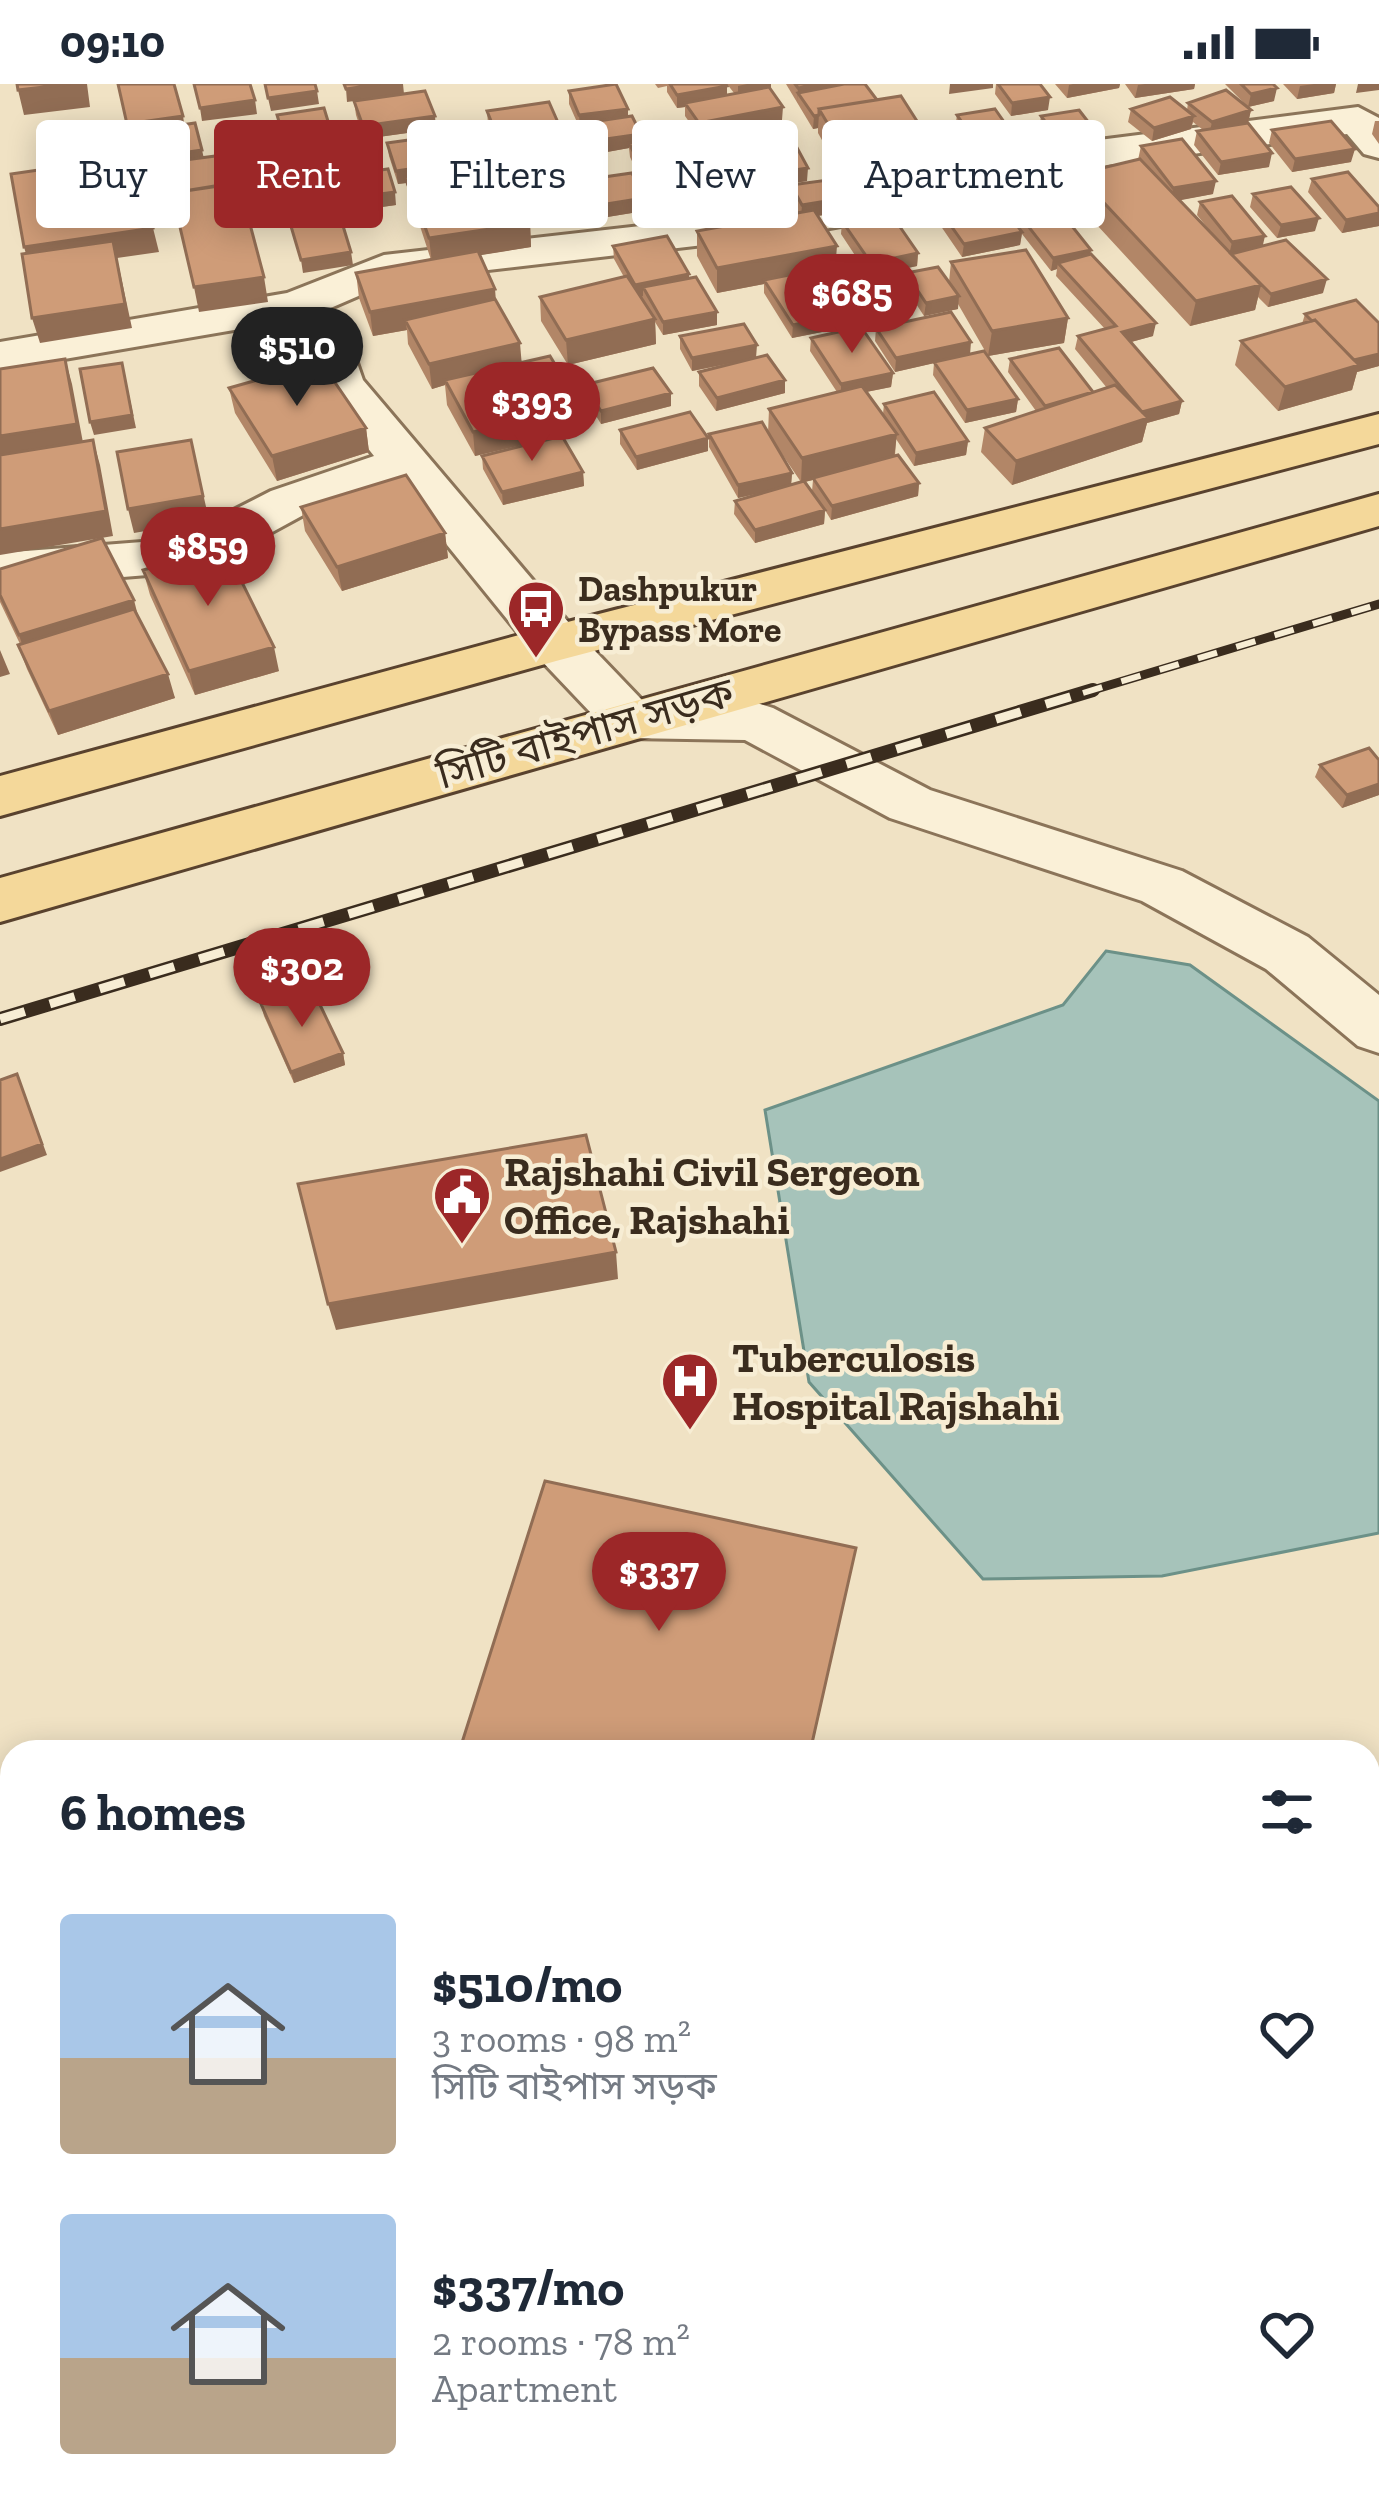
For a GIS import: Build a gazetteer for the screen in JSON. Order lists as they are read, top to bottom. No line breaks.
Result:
{"streets":{"main road":["সিটি বাইপাস সড়ক"]},"places":{"bus stop":["Dashpukur Bypass More"],"public building":["Rajshahi Civil Sergeon Office, Rajshahi"],"hospital":["Tuberculosis Hospital Rajshahi"]},"page":{"status":"09:10","chip":["Buy","Rent","Filters","New","Apartment"],"price":["$685","$510","$393","$859","$302","$337"],"heading":"6 homes","list":[{"name":"$510/mo","note":"3 rooms · 98 m² · সিটি বাইপাস সড়ক"},{"name":"$337/mo","note":"2 rooms · 78 m² · Apartment"}]}}
